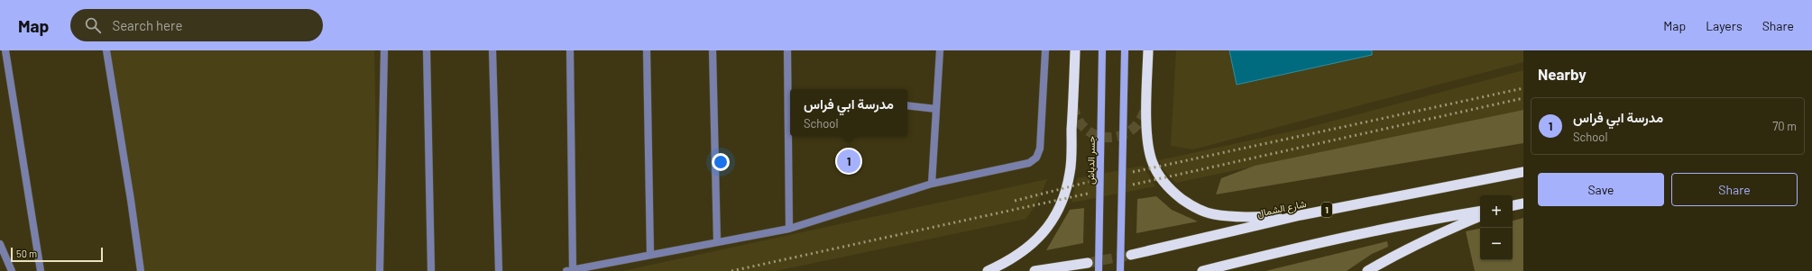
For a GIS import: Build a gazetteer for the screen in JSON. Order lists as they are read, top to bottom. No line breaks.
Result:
{"streets":{"highway":["شارع الشمال","1"],"main road":["جسر الدباش"]},"scale_bar":"50 m","page":{"header":"Map","search":"Search here","nav":["Map","Layers","Share"],"heading":"Nearby","popup":["مدرسة ابي فراس","School"],"list":[{"mark":"1","name":"مدرسة ابي فراس","note":"School","value":"70 m"}],"pins":"1","buttons":["Save","Share"],"map_buttons":["+","−"],"scale":"50 m"}}
